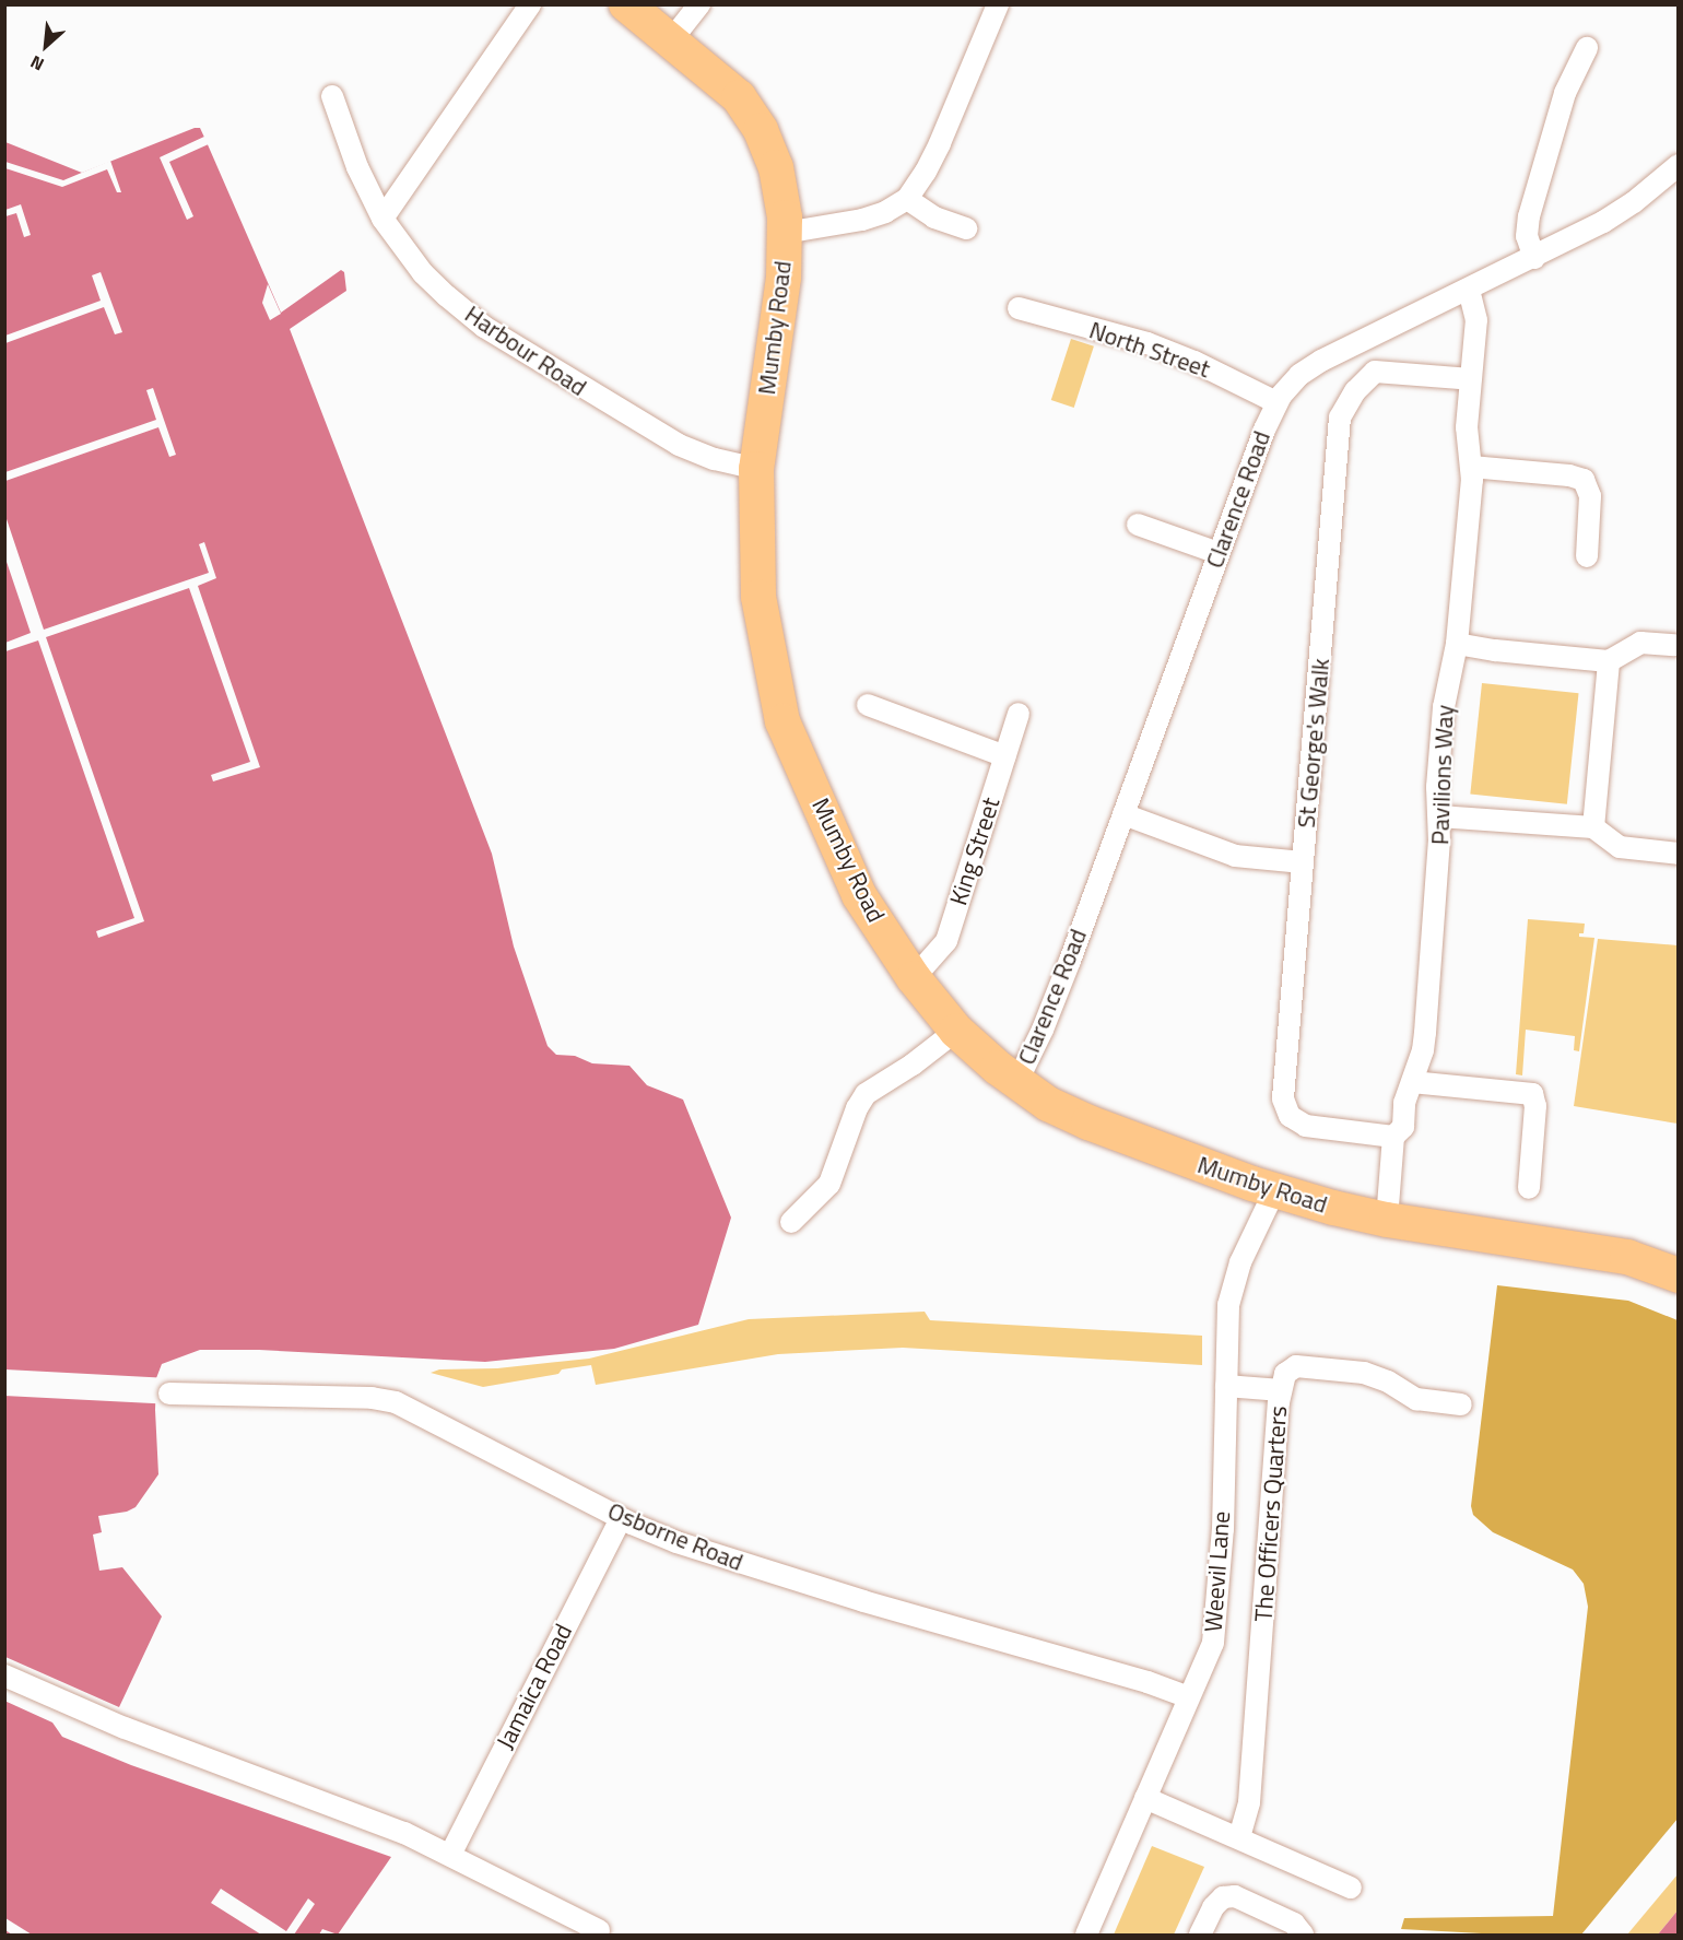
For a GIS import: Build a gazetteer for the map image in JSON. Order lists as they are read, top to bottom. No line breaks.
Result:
{"streets":{"main road":["Mumby Road"],"street":["North Street","Harbour Road","Clarence Road","St George's Walk","Pavilions Way","King Street","The Officers Quarters","Osborne Road","Weevil Lane","Jamaica Road"]},"crossings":[["Mumby Road","Harbour Road"],["Mumby Road","Clarence Road"],["Mumby Road","Pavilions Way"],["Mumby Road","King Street"],["Mumby Road","Weevil Lane"],["North Street","Clarence Road"],["Clarence Road","Pavilions Way"],["St George's Walk","Pavilions Way"],["Osborne Road","Weevil Lane"],["Osborne Road","Jamaica Road"]],"north":"bottom left"}
